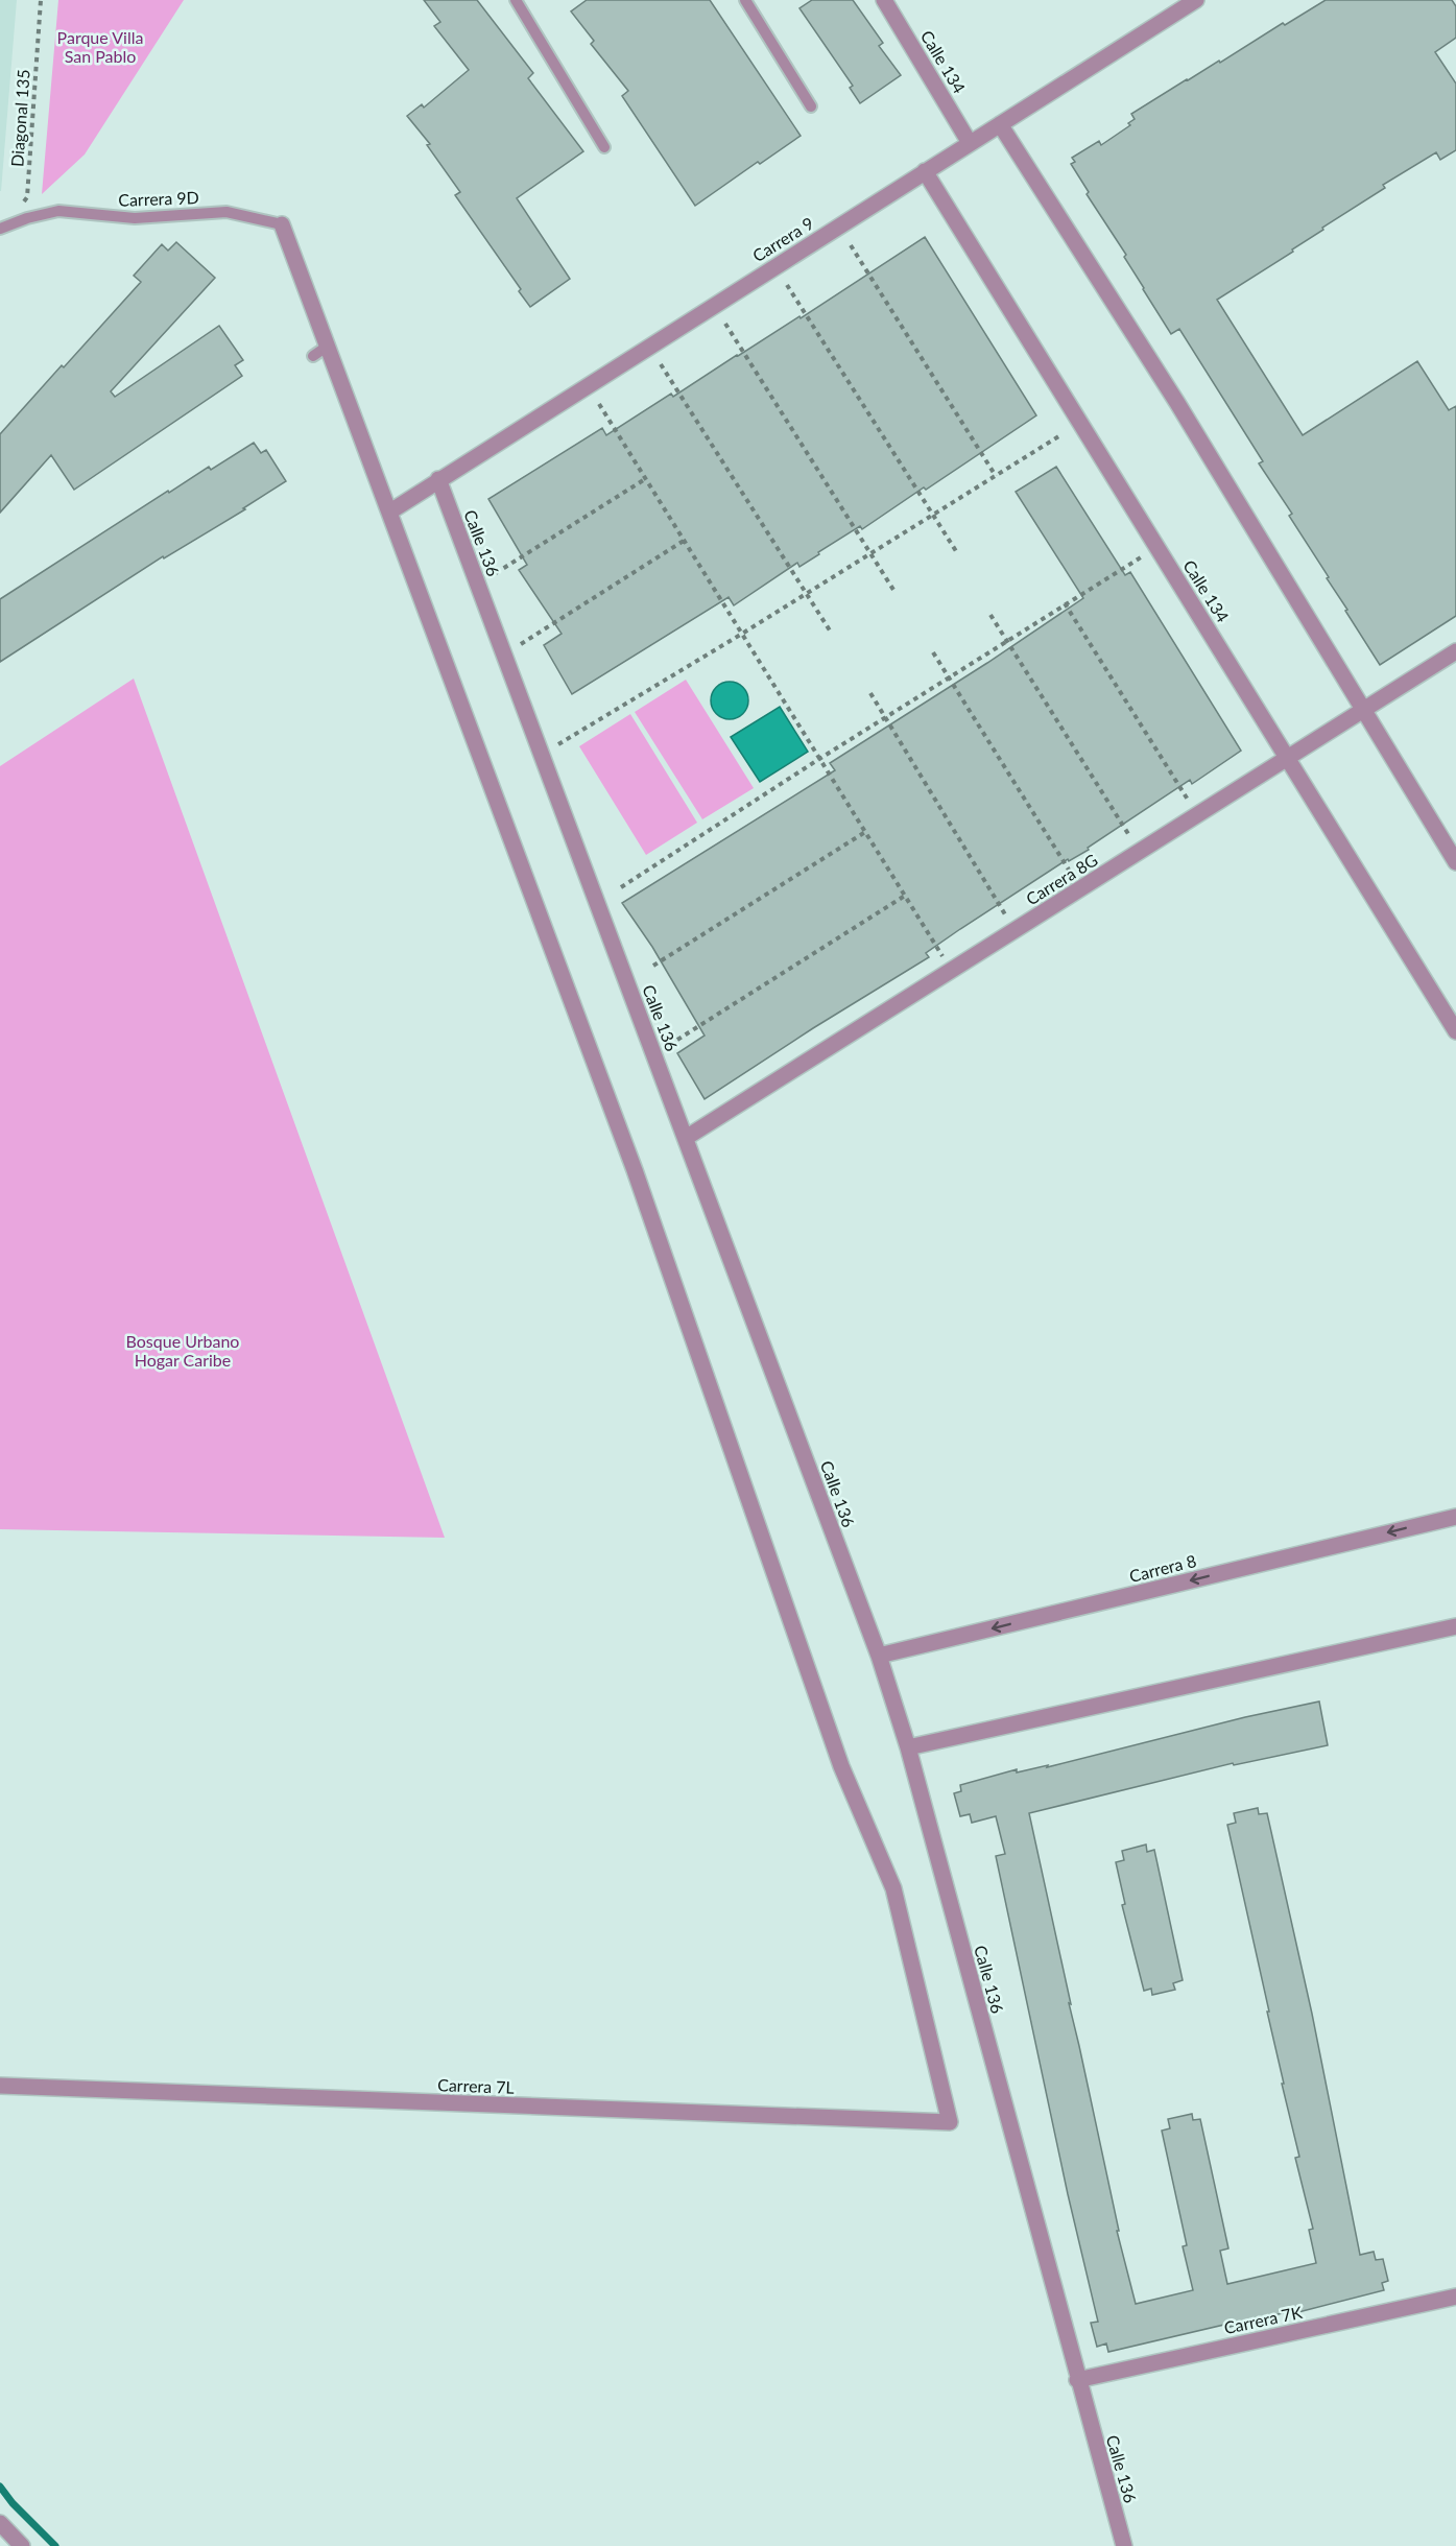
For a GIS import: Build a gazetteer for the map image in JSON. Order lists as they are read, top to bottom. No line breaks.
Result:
{"streets":{"street":["Calle 134","Carrera 9","Calle 136","Carrera 8G","Carrera 8","Carrera 7L","Carrera 7K"],"lane":["Carrera 9D"],"path":["Diagonal 135"]},"crossings":[["Calle 134","Carrera 9"],["Calle 134","Carrera 8G"],["Carrera 9","Calle 136"],["Carrera 9","Carrera 7L"],["Calle 136","Carrera 8G"],["Calle 136","Carrera 8"],["Calle 136","Carrera 7K"]],"parks":["Parque Villa San Pablo","Bosque Urbano Hogar Caribe"]}
